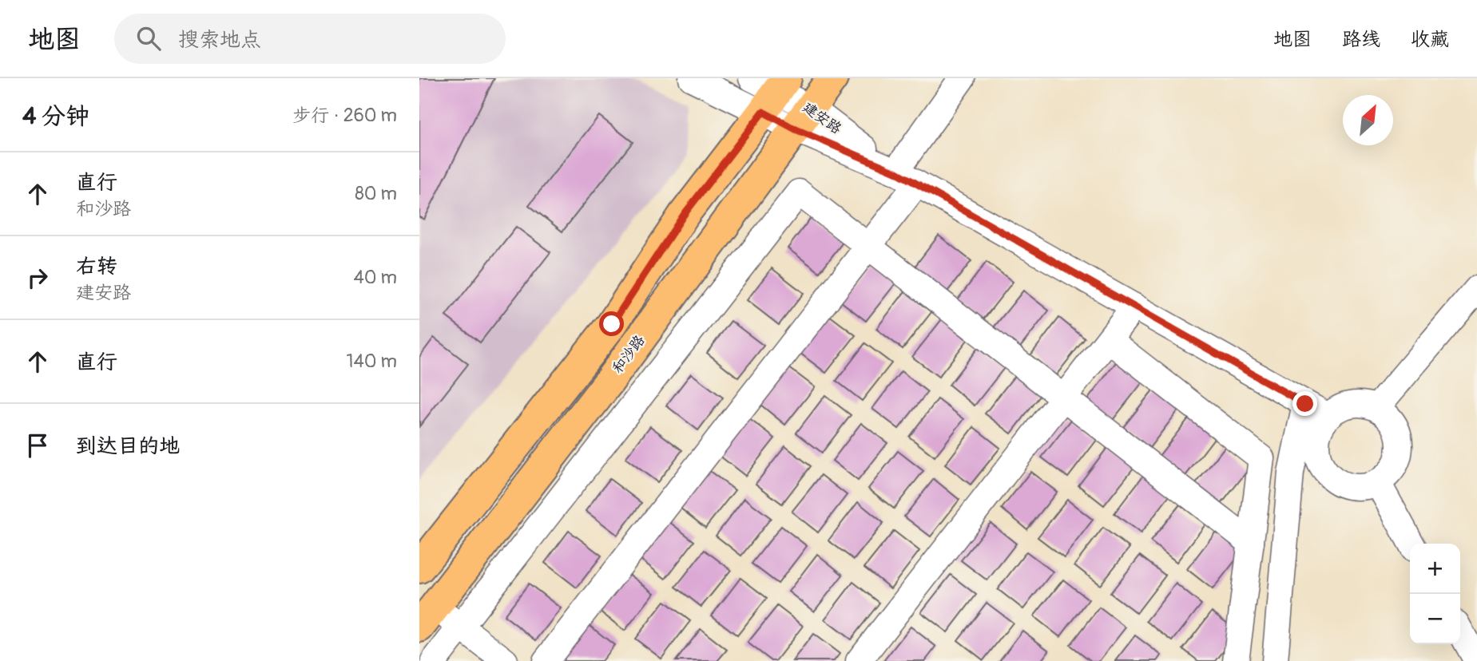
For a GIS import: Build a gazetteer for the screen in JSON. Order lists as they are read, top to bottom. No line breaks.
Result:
{"streets":{"main road":["和沙路"],"street":["建安路"]},"crossings":[["建安路","和沙路"]],"north":"top right","page":{"header":"地图","search":"搜索地点","nav":["地图","路线","收藏"],"heading":["4 分钟","步行 · 260 m"],"list":[["直行","和沙路","80 m"],["右转","建安路","40 m"],["直行","140 m"],"到达目的地"],"map_buttons":["+","−"]}}
